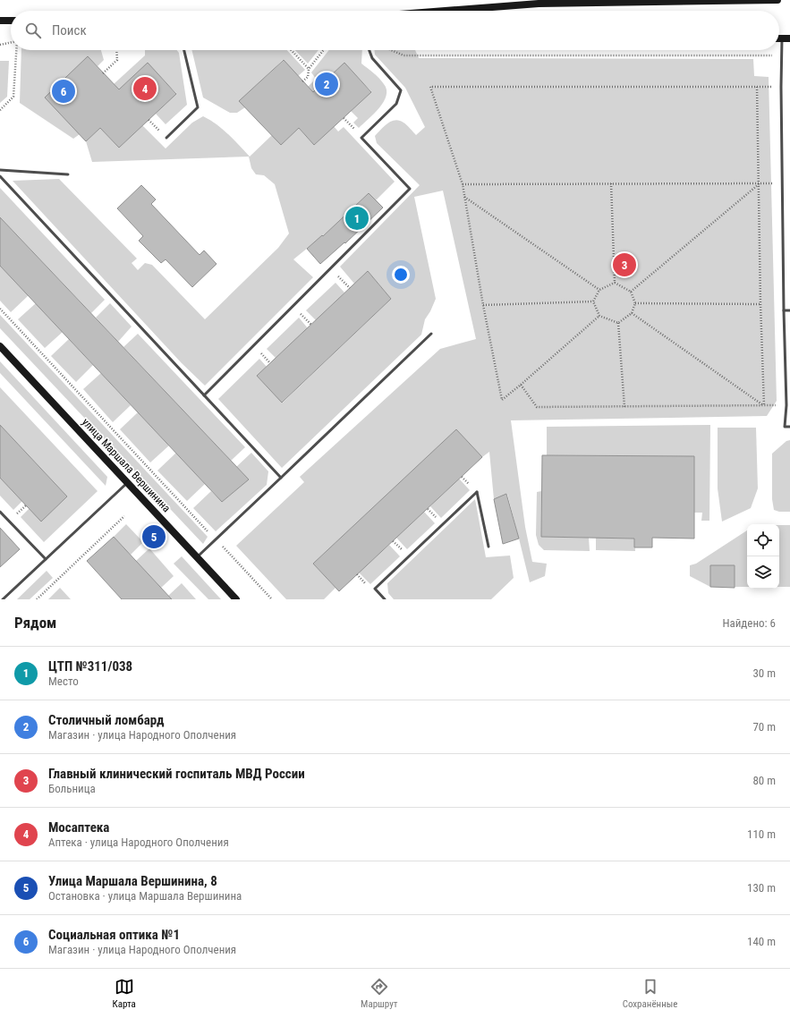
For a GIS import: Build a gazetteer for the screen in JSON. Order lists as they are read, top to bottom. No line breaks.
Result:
{"streets":{"main road":["улица Маршала Вершинина"]},"page":{"search":"Поиск","pins":["2","4","6","1","3","5"],"heading":["Рядом","Найдено: 6"],"list":[{"mark":"1","name":"ЦТП №311/038","note":"Место","value":"30 m"},{"mark":"2","name":"Столичный ломбард","note":"Магазин · улица Народного Ополчения","value":"70 m"},{"mark":"3","name":"Главный клинический госпиталь МВД России","note":"Больница","value":"80 m"},{"mark":"4","name":"Мосаптека","note":"Аптека · улица Народного Ополчения","value":"110 m"},{"mark":"5","name":"Улица Маршала Вершинина, 8","note":"Остановка · улица Маршала Вершинина","value":"130 m"},{"mark":"6","name":"Социальная оптика №1","note":"Магазин · улица Народного Ополчения","value":"140 m"}],"nav":["Карта","Маршрут","Сохранённые"]}}
